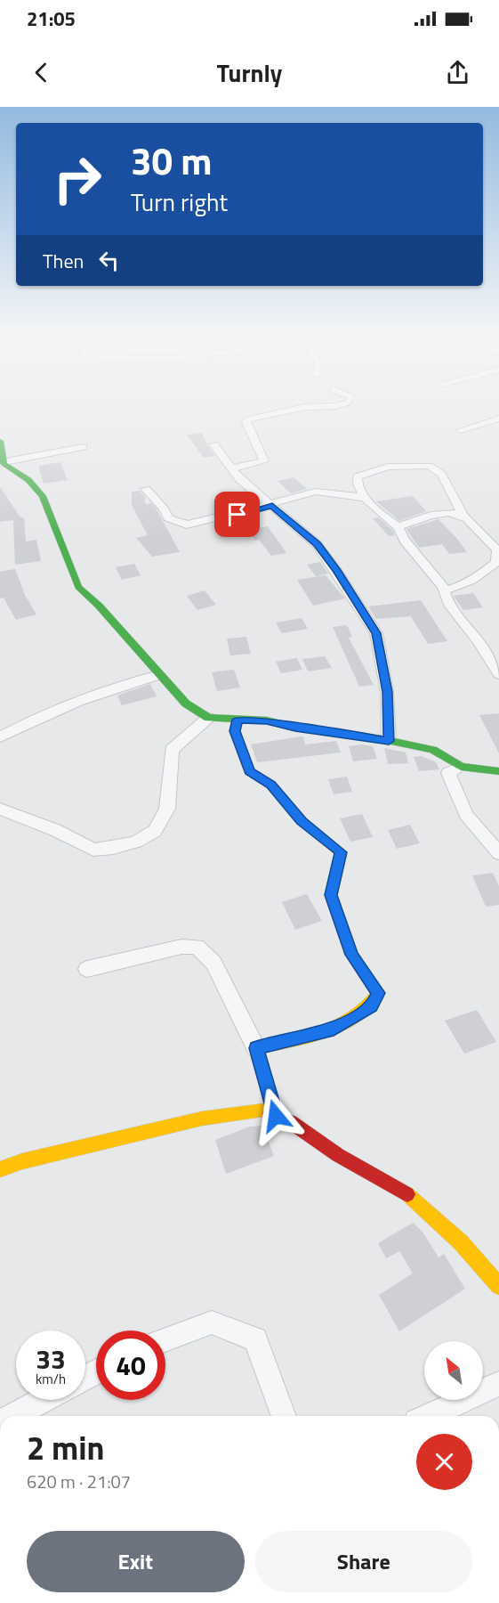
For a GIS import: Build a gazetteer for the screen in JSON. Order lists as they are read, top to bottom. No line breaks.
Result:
{"north":"top left","page":{"status":"21:05","header":"Turnly","turn":["30 m","Turn right"],"then":"Then","speed":"33 km/h","limit":"40","heading":["2 min","620 m · 21:07"],"buttons":["Exit","Share"]}}
